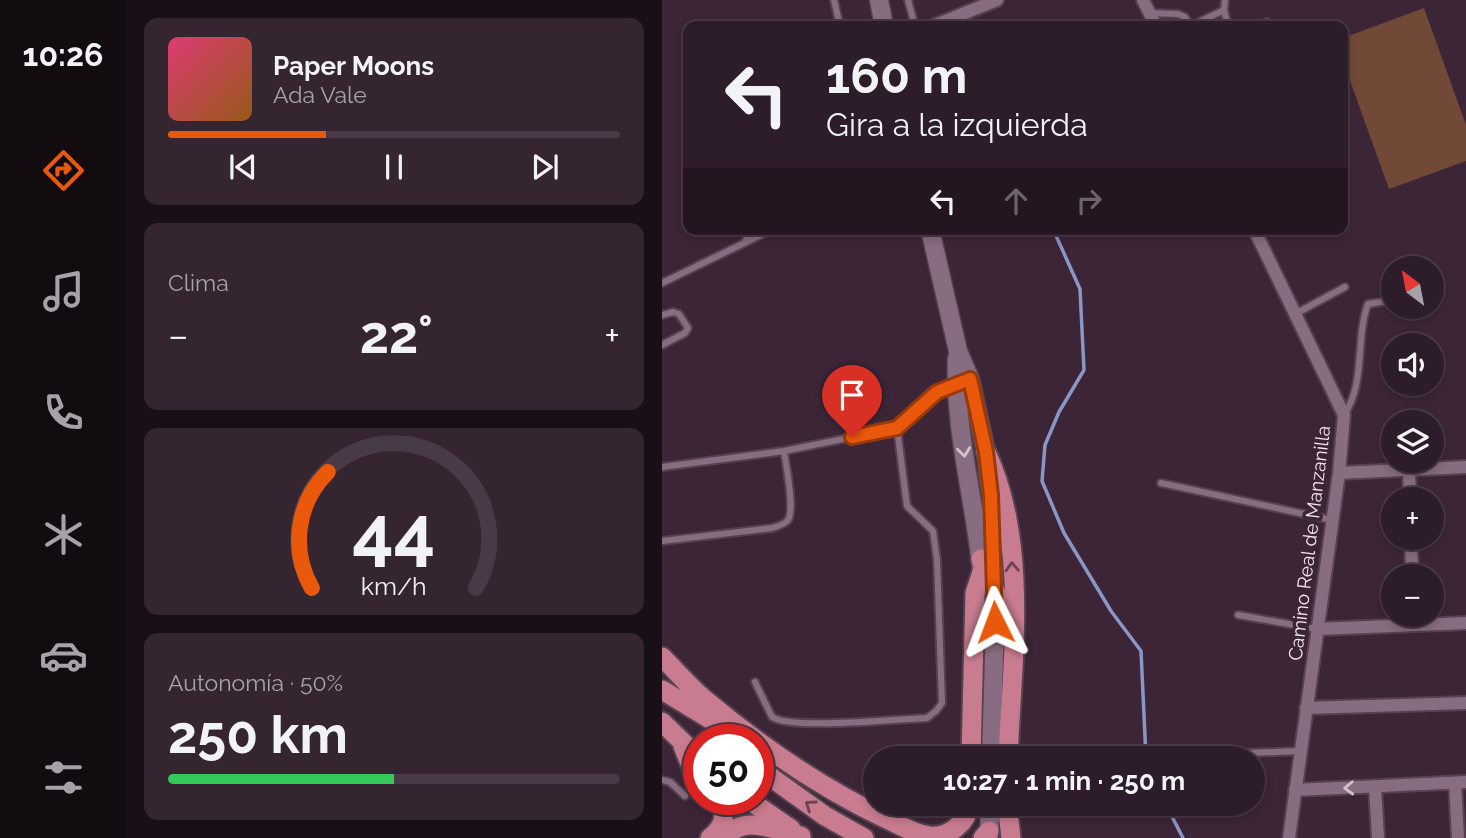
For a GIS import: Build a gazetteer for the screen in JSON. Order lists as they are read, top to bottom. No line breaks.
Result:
{"streets":{"street":["Camino Real de Manzanilla"]},"north":"top left","page":{"tabs":"10:26","turn":["160 m","Gira a la izquierda"],"song":["Paper Moons","Ada Vale"],"tile":["Clima",["Autonomía · 50%","250 km"]],"map_buttons":["+","−"],"heat":["−","22°","+"],"limit":"50","trip":"10:27 · 1 min · 250 m","gauge":["44","km/h"]}}
